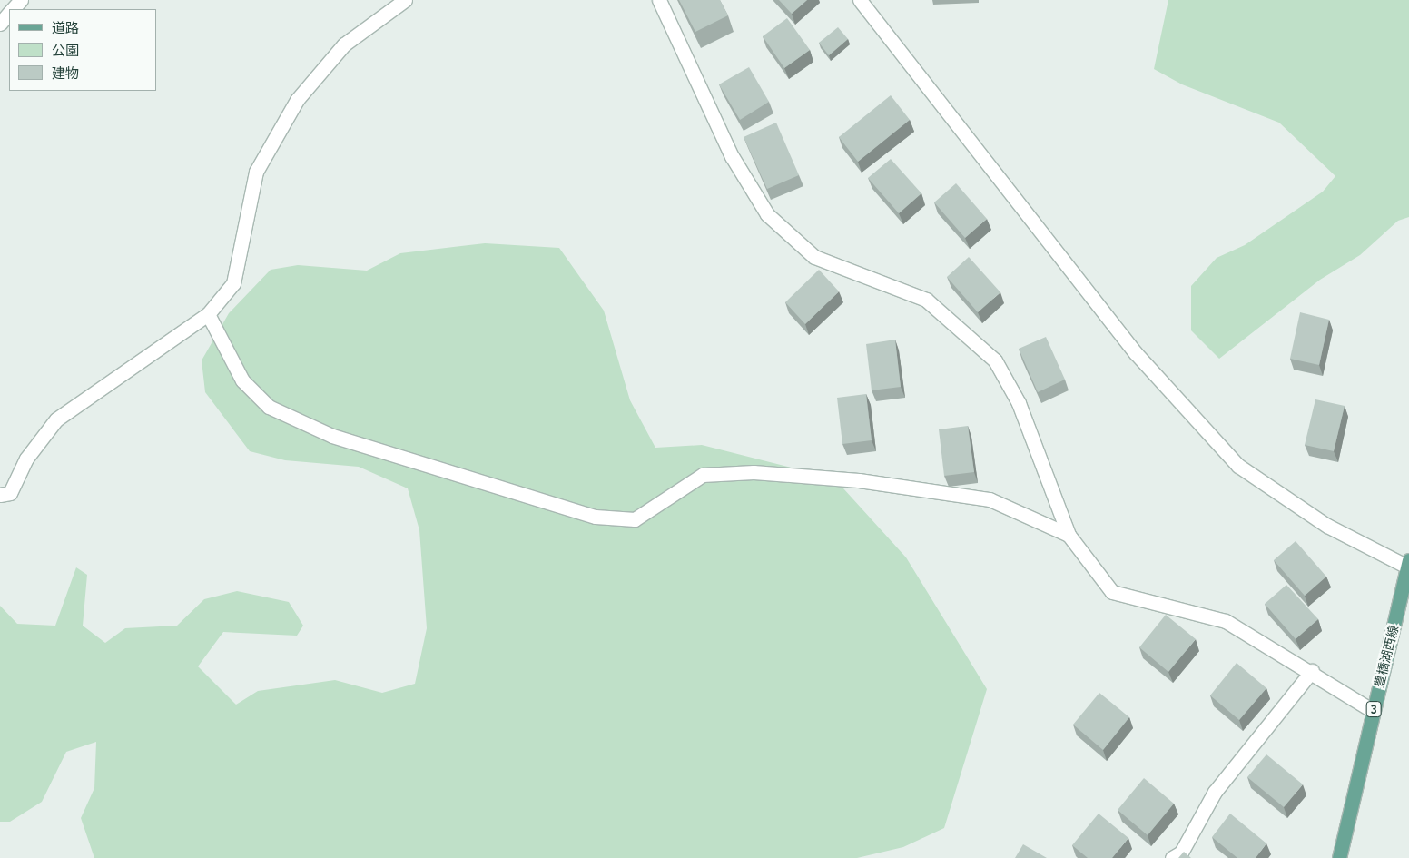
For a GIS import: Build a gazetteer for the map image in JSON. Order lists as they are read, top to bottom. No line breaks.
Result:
{"streets":{"main road":["豊橋湖西線","3"]},"legend":["道路","公園","建物"]}
